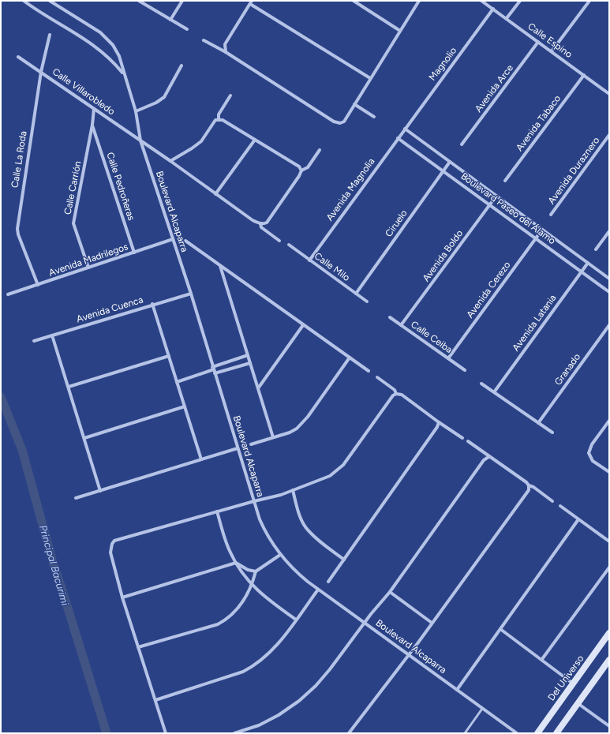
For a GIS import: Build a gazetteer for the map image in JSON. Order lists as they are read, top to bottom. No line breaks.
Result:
{"streets":{"street":["Calle Espino","Magnolio","Avenida Arce","Calle Villarobledo","Avenida Tabaco","Calle La Roda","Avenida Duraznero","Calle Pedroñeras","Calle Carrión","Avenida Magnolia","Boulevard Paseo del Álamo","Boulevard Alcaparra","Ciruelo","Avenida Boldo","Avenida Madrilegos","Calle Milo","Avenida Cerezo","Avenida Cuenca","Avenida Latania","Calle Ceiba","Granado","Del Universo"]},"crossings":[["Calle Espino","Magnolio"],["Calle Espino","Avenida Arce"],["Calle Espino","Avenida Tabaco"],["Magnolio","Avenida Magnolia"],["Magnolio","Boulevard Paseo del Álamo"],["Calle Villarobledo","Calle La Roda"],["Calle Villarobledo","Calle Carrión"],["Calle Villarobledo","Boulevard Alcaparra"],["Calle La Roda","Avenida Madrilegos"],["Calle Pedroñeras","Calle Carrión"],["Calle Pedroñeras","Avenida Madrilegos"],["Calle Carrión","Avenida Madrilegos"],["Avenida Magnolia","Boulevard Paseo del Álamo"],["Avenida Magnolia","Calle Milo"],["Boulevard Paseo del Álamo","Ciruelo"],["Boulevard Paseo del Álamo","Avenida Boldo"],["Boulevard Paseo del Álamo","Avenida Cerezo"],["Boulevard Paseo del Álamo","Avenida Latania"],["Boulevard Alcaparra","Avenida Madrilegos"],["Boulevard Alcaparra","Avenida Cuenca"],["Ciruelo","Calle Milo"],["Avenida Boldo","Calle Ceiba"],["Avenida Cerezo","Calle Ceiba"]],"water":["Principal Bacurimi"]}
